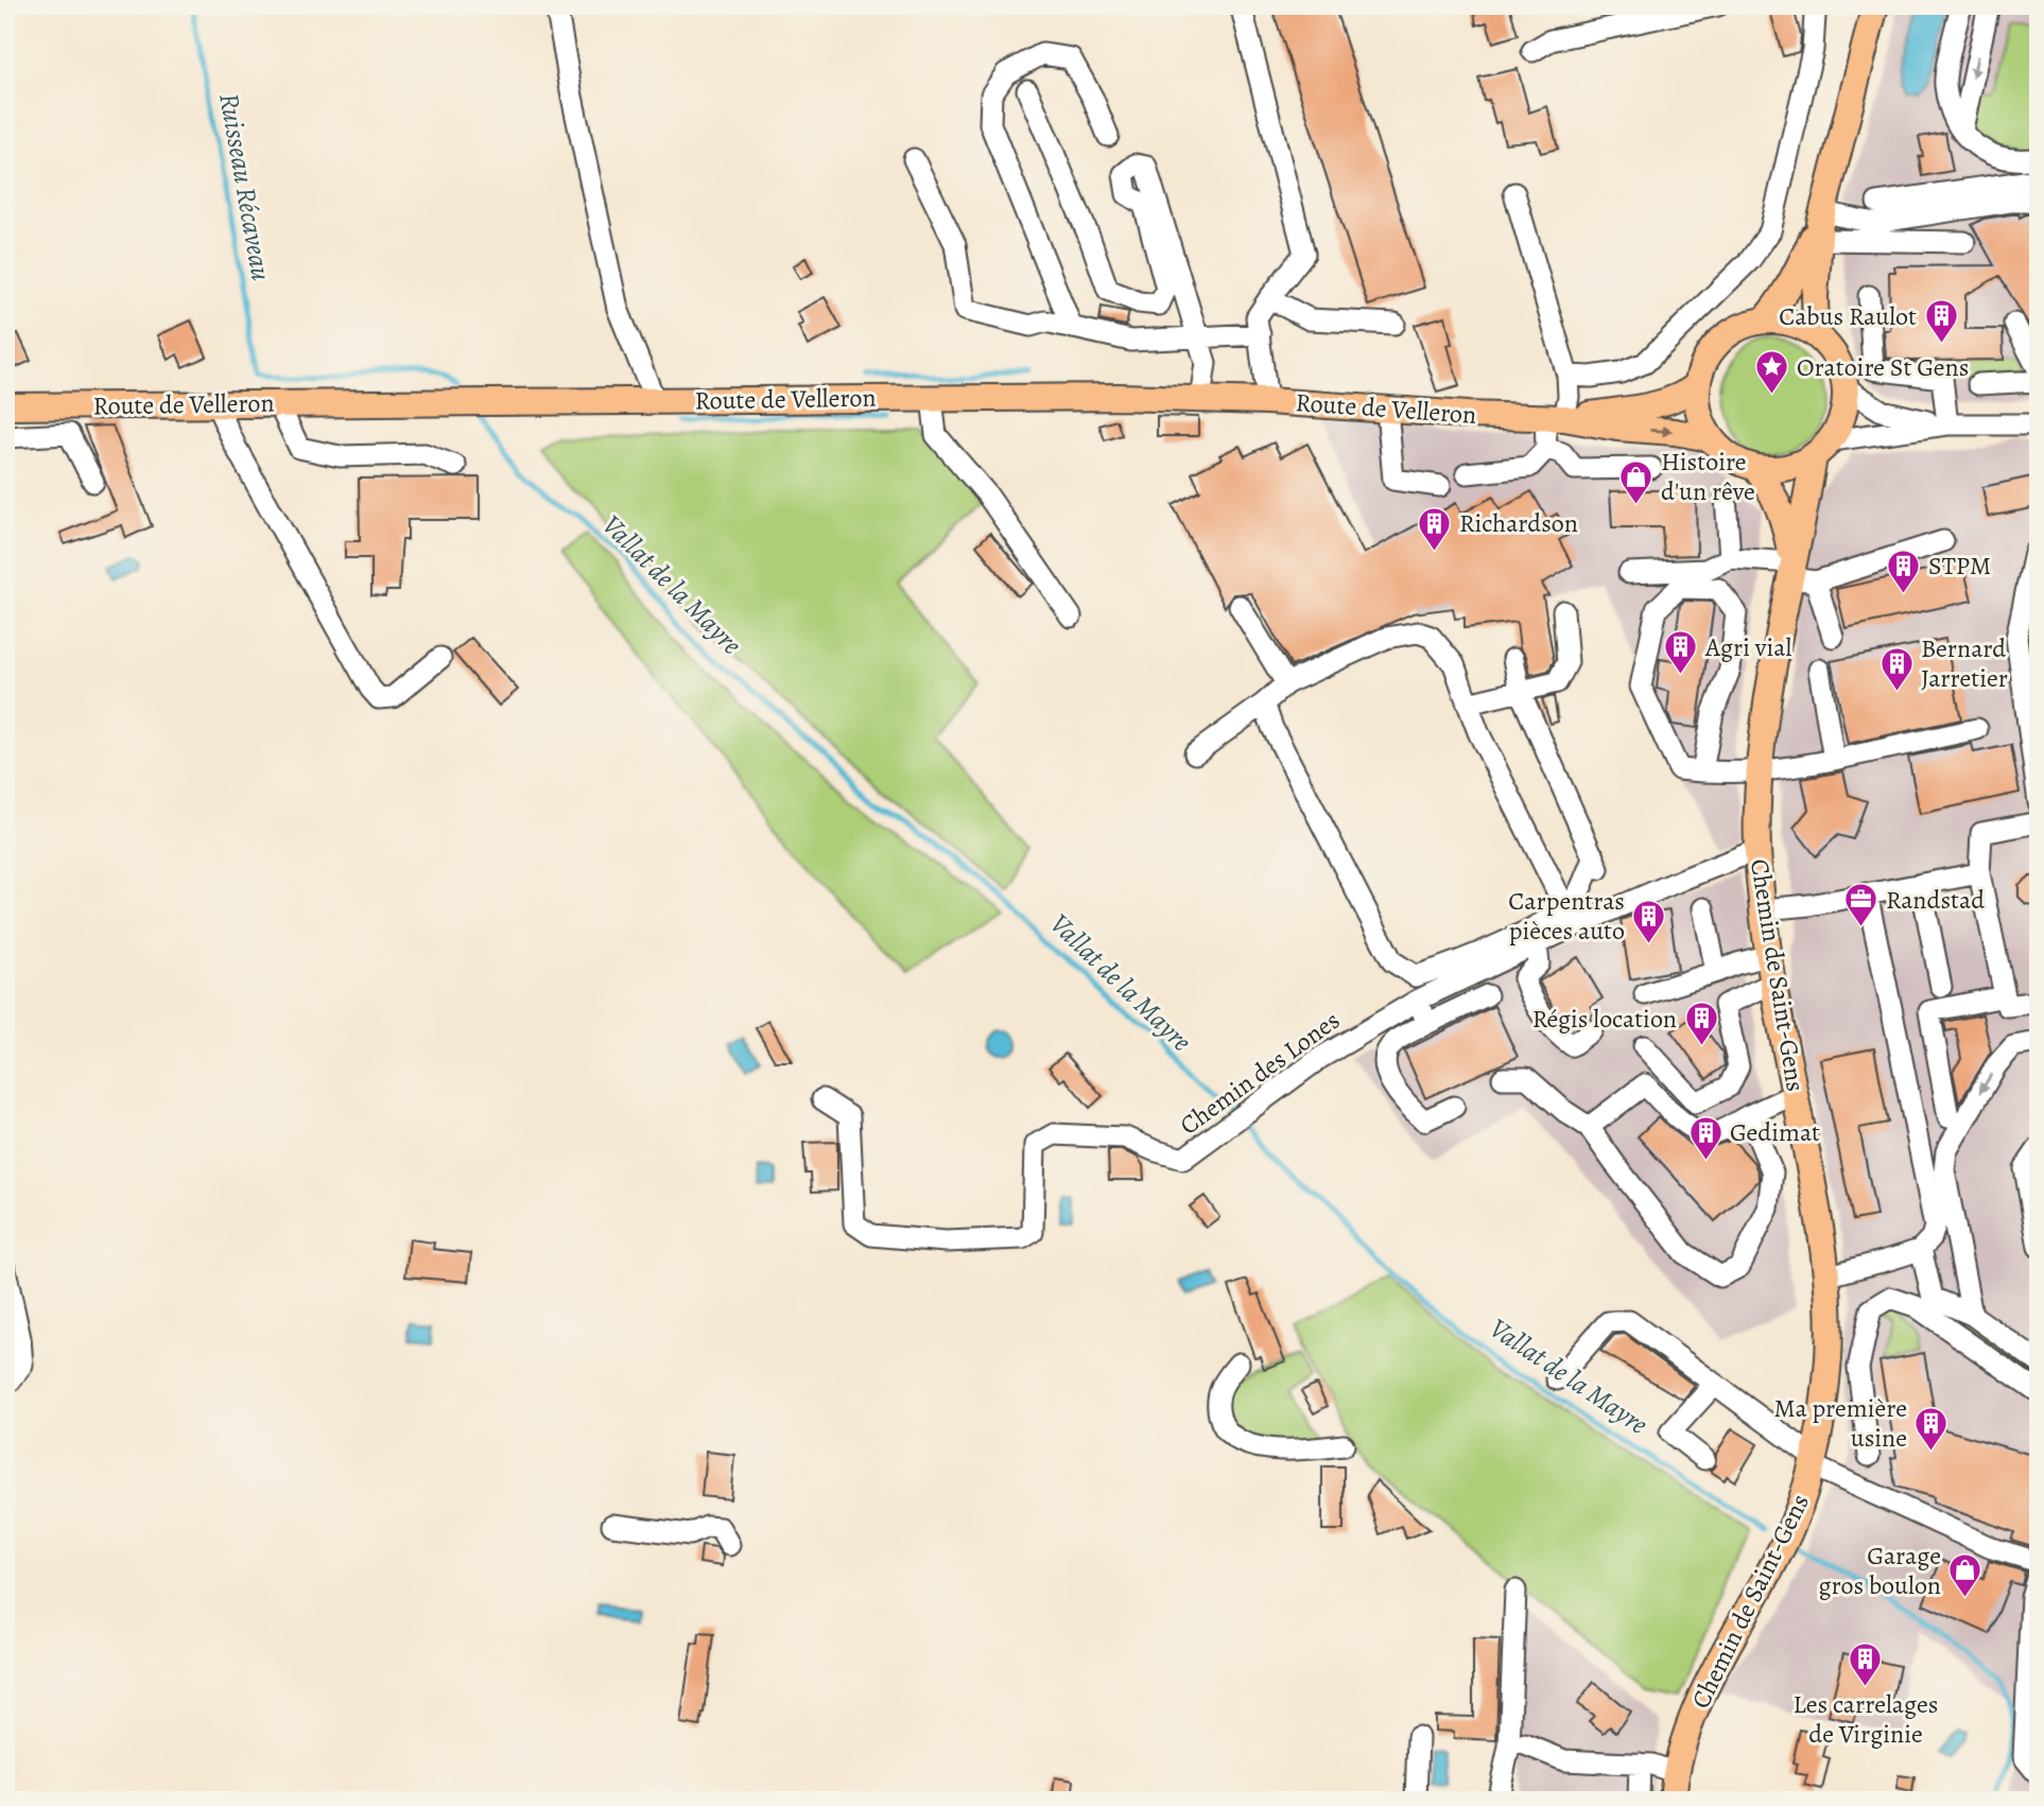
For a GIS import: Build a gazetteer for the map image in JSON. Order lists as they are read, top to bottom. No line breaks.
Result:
{"streets":{"main road":["Route de Velleron","Chemin de Saint-Gens"],"street":["Chemin des Lones"]},"crossings":[["Route de Velleron","Chemin de Saint-Gens"],["Chemin de Saint-Gens","Chemin des Lones"]],"water":["Ruisseau Récaveau","Vallat de la Mayre"],"places":{"building":["Cabus Raulot","Richardson","STPM","Agri vial","Bernard Jarretier","Carpentras pièces auto","Régis location","Gedimat","Ma première usine","Les carrelages de Virginie"],"place":["Oratoire St Gens"],"shop":["Histoire d'un rêve","Garage gros boulon"],"office":["Randstad"]}}
